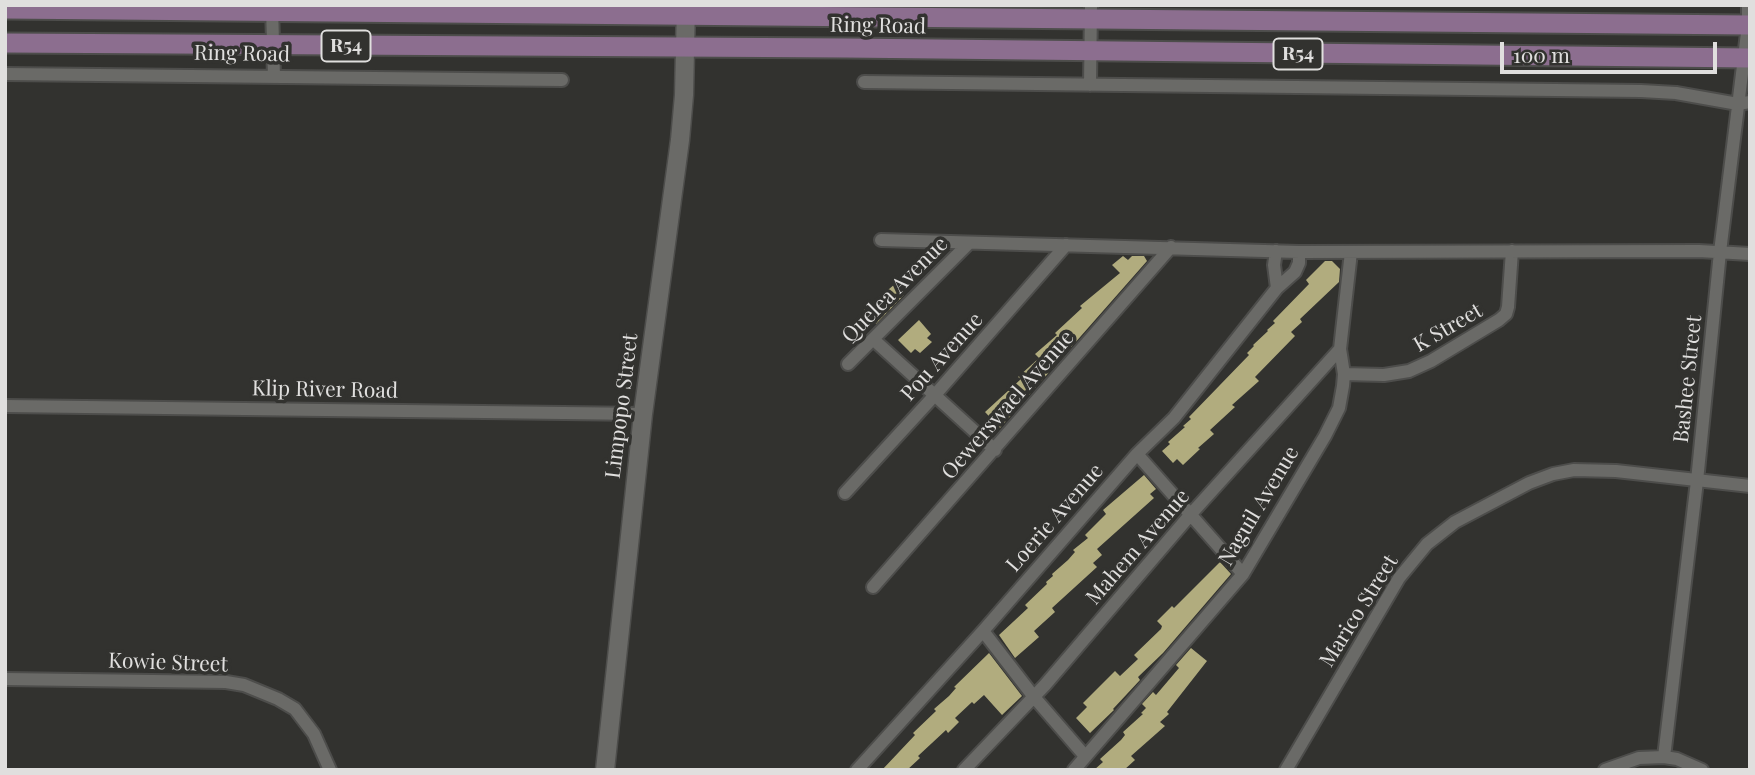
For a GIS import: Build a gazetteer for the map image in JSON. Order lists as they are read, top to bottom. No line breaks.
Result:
{"streets":{"main road":["Ring Road","R54"],"street":["Quelea Avenue","K Street","Pou Avenue","Bashee Street","Klip River Road","Oewerswael Avenue","Limpopo Street","Naguil Avenue","Loerie Avenue","Mahem Avenue","Marico Street","Kowie Street"]},"crossings":[["Ring Road","Bashee Street"],["Ring Road","Limpopo Street"],["K Street","Naguil Avenue"],["Bashee Street","Marico Street"],["Klip River Road","Limpopo Street"],["Naguil Avenue","Mahem Avenue"]],"scale_bar":"100 m"}
